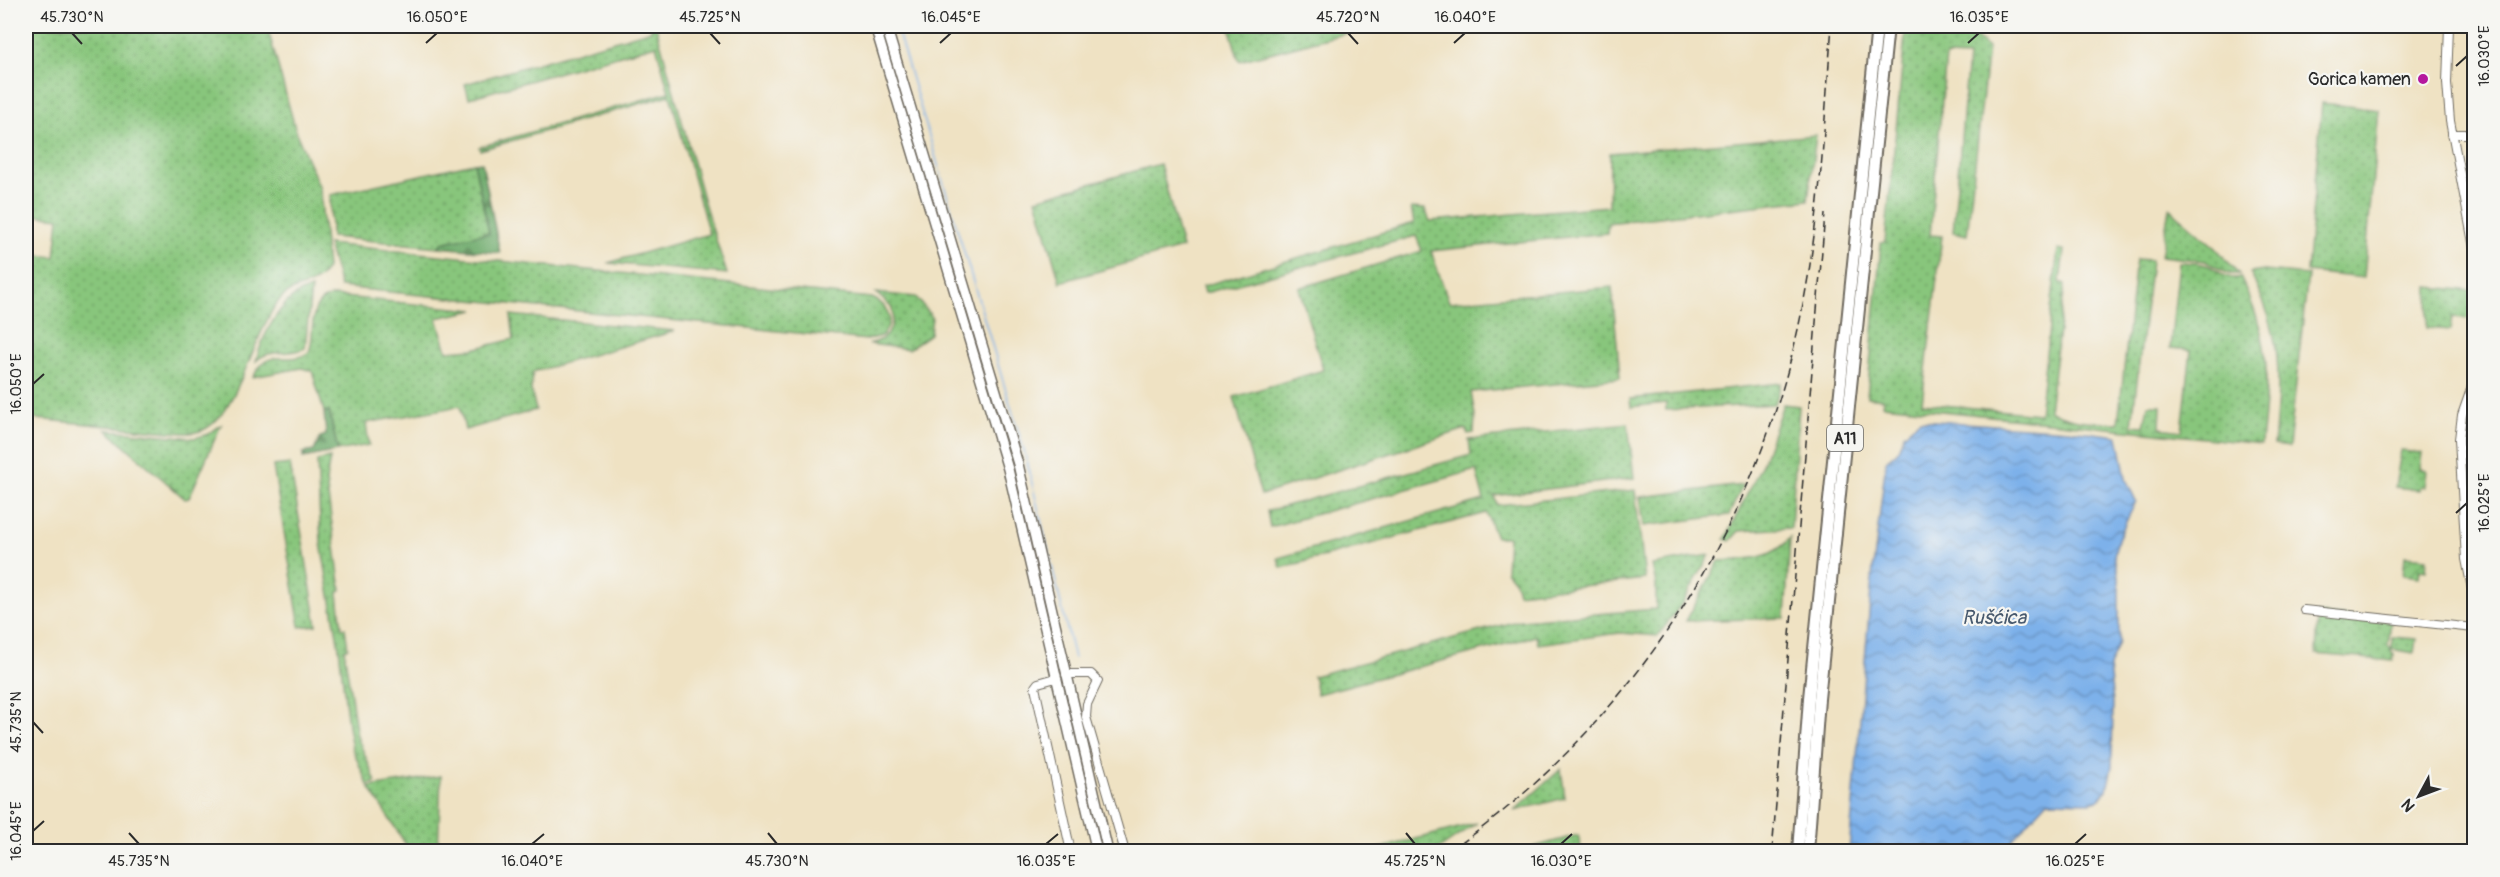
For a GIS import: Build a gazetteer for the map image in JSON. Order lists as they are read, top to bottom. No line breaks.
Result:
{"streets":{"highway":["A11"]},"water":["Rušćica"],"places":["Gorica kamen"],"north":"bottom left","coordinates":["45.730°N","16.050°E","45.725°N","16.045°E","45.720°N","16.040°E","16.035°E","16.030°E","16.025°E","45.735°N"]}
